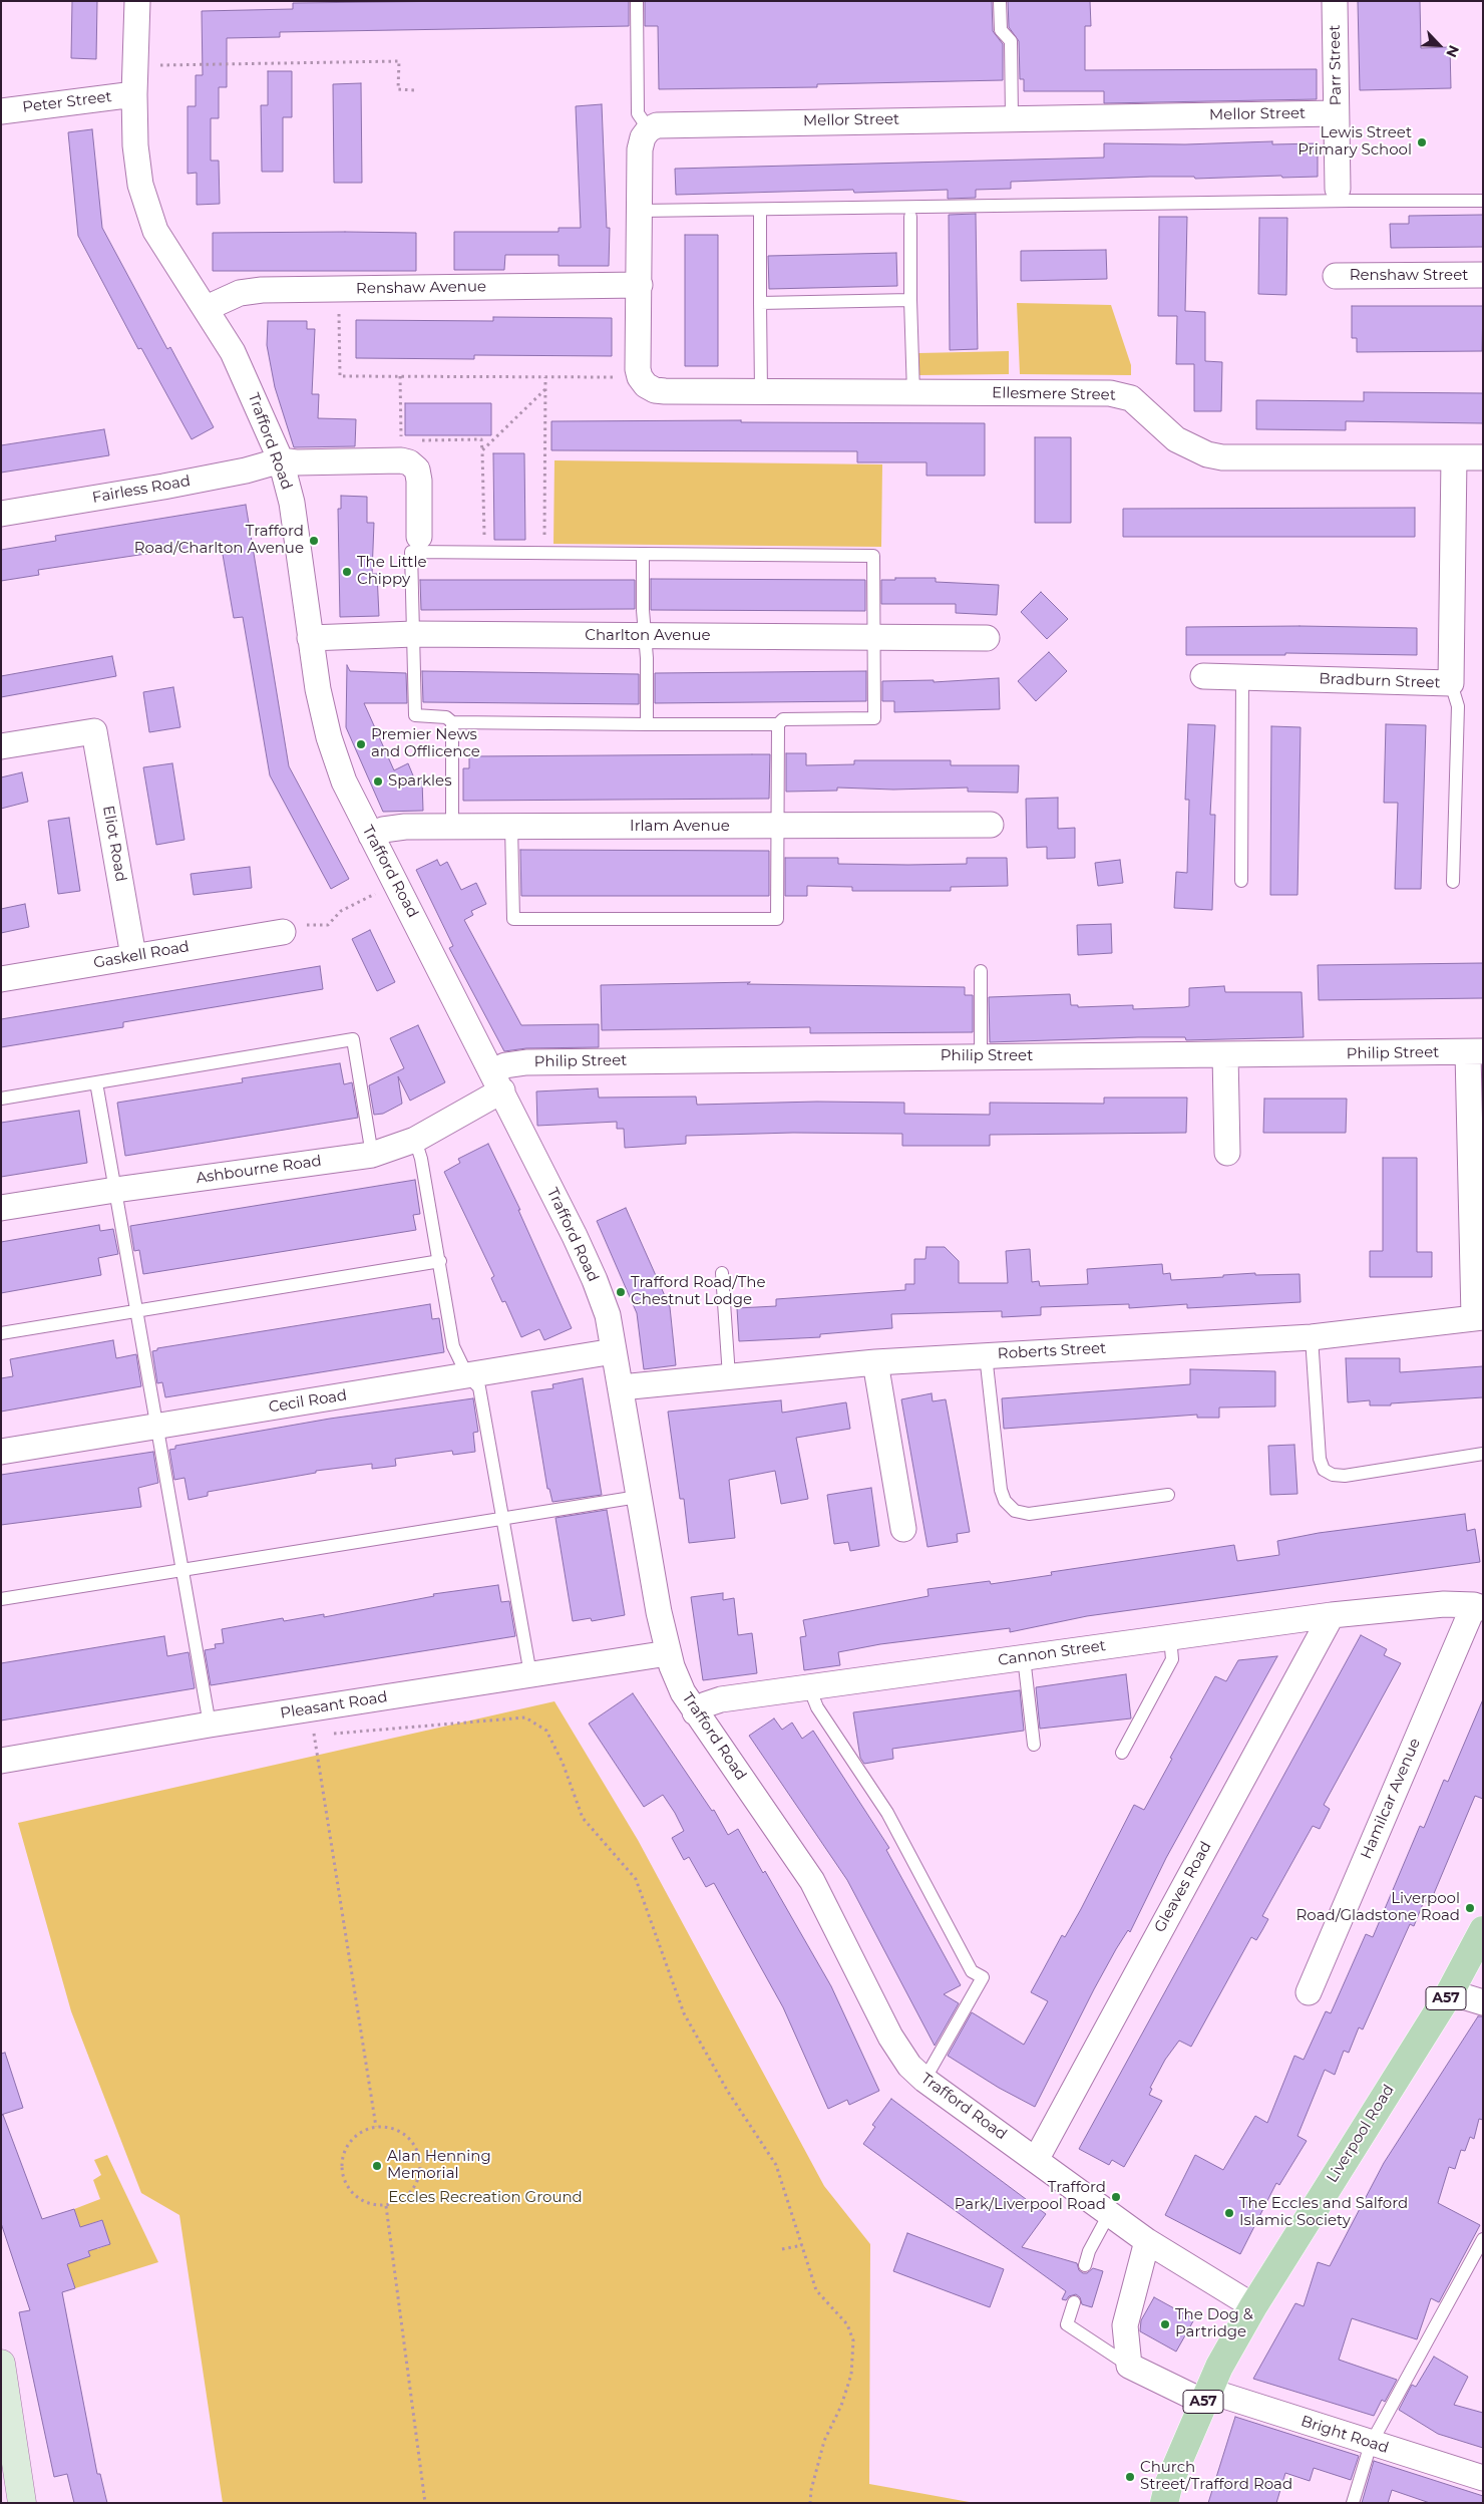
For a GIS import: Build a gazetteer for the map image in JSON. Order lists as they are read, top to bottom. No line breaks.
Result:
{"streets":{"main road":["A57","Liverpool Road"],"street":["Parr Street","Peter Street","Mellor Street","Renshaw Street","Renshaw Avenue","Ellesmere Street","Trafford Road","Fairless Road","Charlton Avenue","Bradburn Street","Irlam Avenue","Eliot Road","Gaskell Road","Philip Street","Ashbourne Road","Roberts Street","Cecil Road","Cannon Street","Pleasant Road","Hamilcar Avenue","Gleaves Road","Bright Road"]},"crossings":[["Parr Street","Mellor Street"],["Peter Street","Trafford Road"],["Renshaw Avenue","Trafford Road"],["Ellesmere Street","Bradburn Street"],["Trafford Road","Fairless Road"],["Trafford Road","Charlton Avenue"],["Trafford Road","Irlam Avenue"],["Trafford Road","Philip Street"],["Trafford Road","Ashbourne Road"],["Trafford Road","Roberts Street"],["Trafford Road","Cecil Road"],["Trafford Road","Cannon Street"],["Trafford Road","Pleasant Road"],["Trafford Road","Gleaves Road"],["Trafford Road","Liverpool Road"],["Eliot Road","Gaskell Road"],["Philip Street","Ashbourne Road"],["Cannon Street","Hamilcar Avenue"],["Cannon Street","Gleaves Road"],["Liverpool Road","Bright Road"]],"parks":["Eccles Recreation Ground"],"places":["Lewis Street Primary School","Trafford Road/Charlton Avenue","The Little Chippy","Premier News and Offlicence","Sparkles","Trafford Road/The Chestnut Lodge","Liverpool Road/Gladstone Road","Alan Henning Memorial","Trafford Park/Liverpool Road","The Eccles and Salford Islamic Society","The Dog & Partridge","Church Street/Trafford Road"],"north":"bottom right"}
